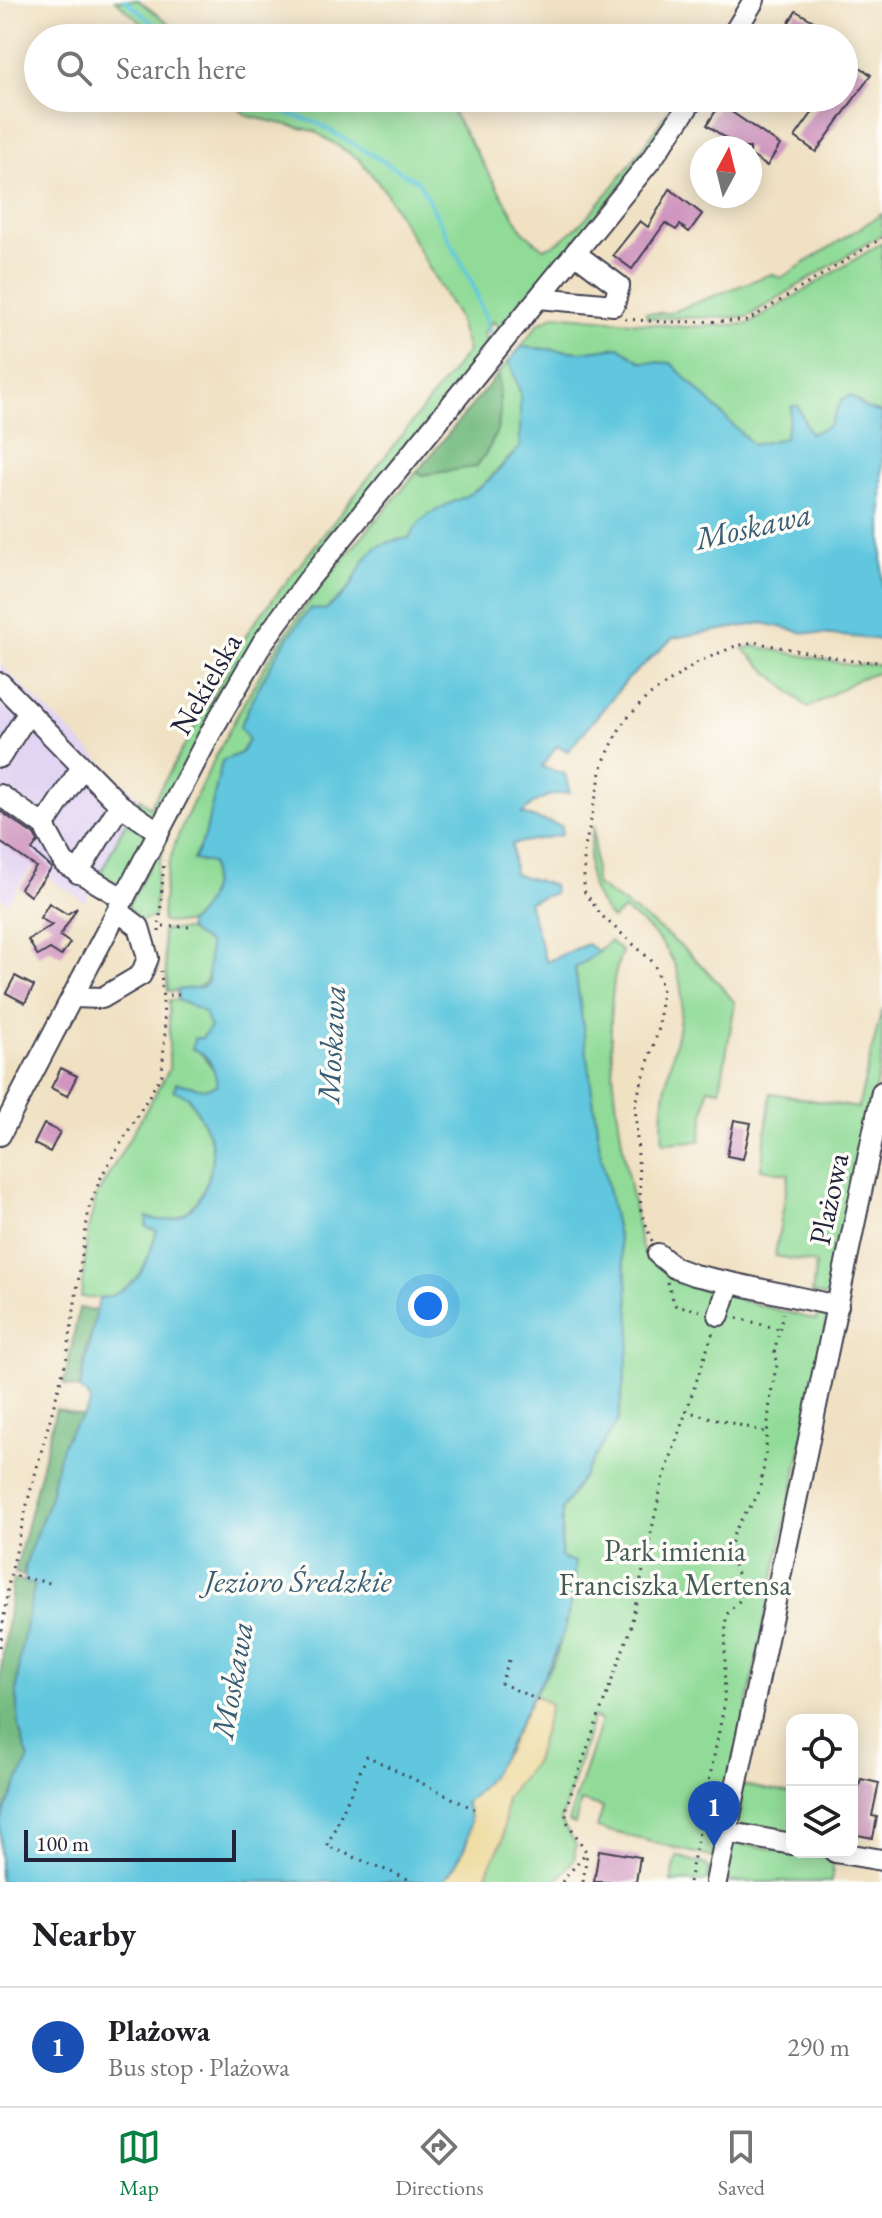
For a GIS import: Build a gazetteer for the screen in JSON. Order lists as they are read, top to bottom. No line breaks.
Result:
{"streets":{"street":["Nekielska","Plażowa"]},"water":["Moskawa","Jezioro Średzkie"],"parks":["Park imienia Franciszka Mertensa"],"scale_bar":"100 m","north":"top","page":{"search":"Search here","pins":"1","scale":"100 m","heading":"Nearby","list":[{"mark":"1","name":"Plażowa","note":"Bus stop · Plażowa","value":"290 m"}],"nav":["Map","Directions","Saved"]}}
